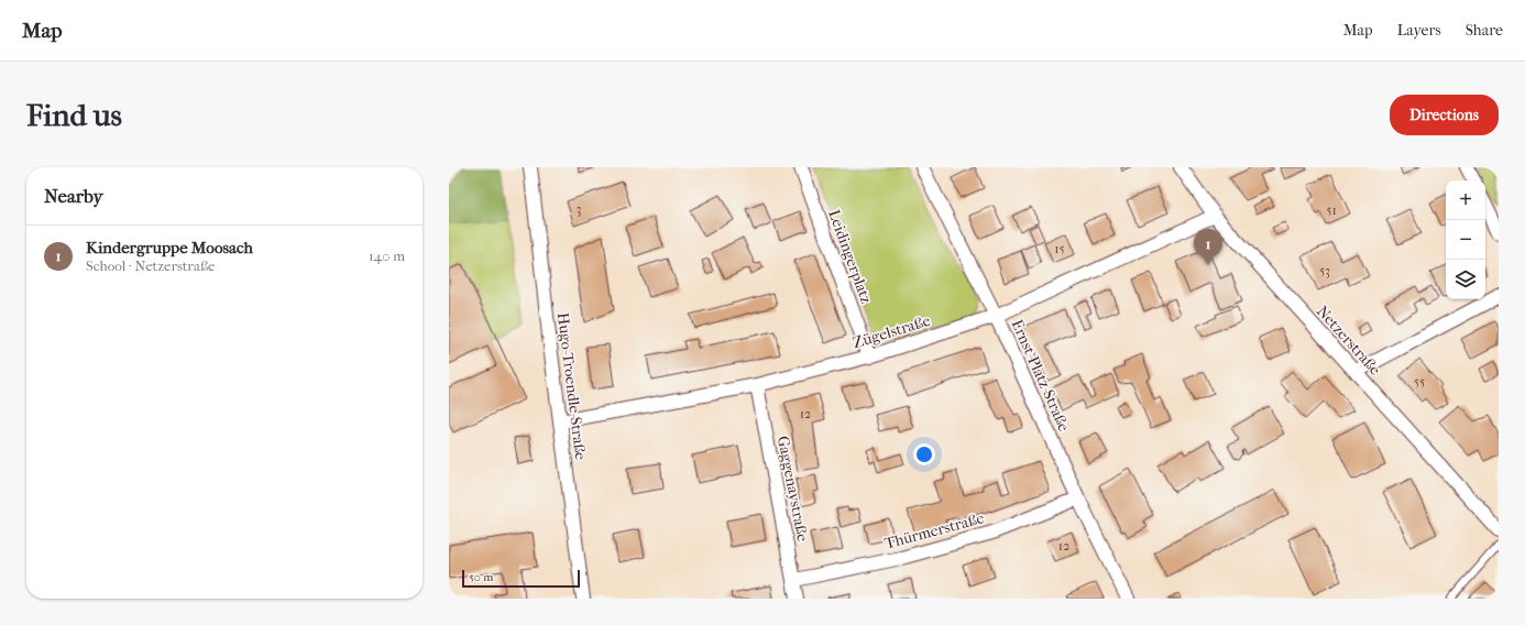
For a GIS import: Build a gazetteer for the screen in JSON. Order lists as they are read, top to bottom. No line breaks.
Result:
{"streets":{"street":["Leidingerplatz","Zügelstraße","Netzerstraße","Ernst-Platz-Straße","Hugo-Troendle-Straße","Gaggenaystraße","Thürmerstraße"]},"crossings":[["Leidingerplatz","Zügelstraße"],["Zügelstraße","Netzerstraße"],["Zügelstraße","Ernst-Platz-Straße"],["Zügelstraße","Hugo-Troendle-Straße"],["Zügelstraße","Gaggenaystraße"],["Ernst-Platz-Straße","Thürmerstraße"],["Gaggenaystraße","Thürmerstraße"]],"house_numbers":["3","51","15","53","55","12","12"],"scale_bar":"50 m","page":{"header":"Map","nav":["Map","Layers","Share"],"buttons":"Directions","title":"Find us","heading":"Nearby","map_buttons":["+","−"],"list":[{"mark":"1","name":"Kindergruppe Moosach","note":"School · Netzerstraße","value":"140 m"}],"pins":"1","scale":"50 m"}}
